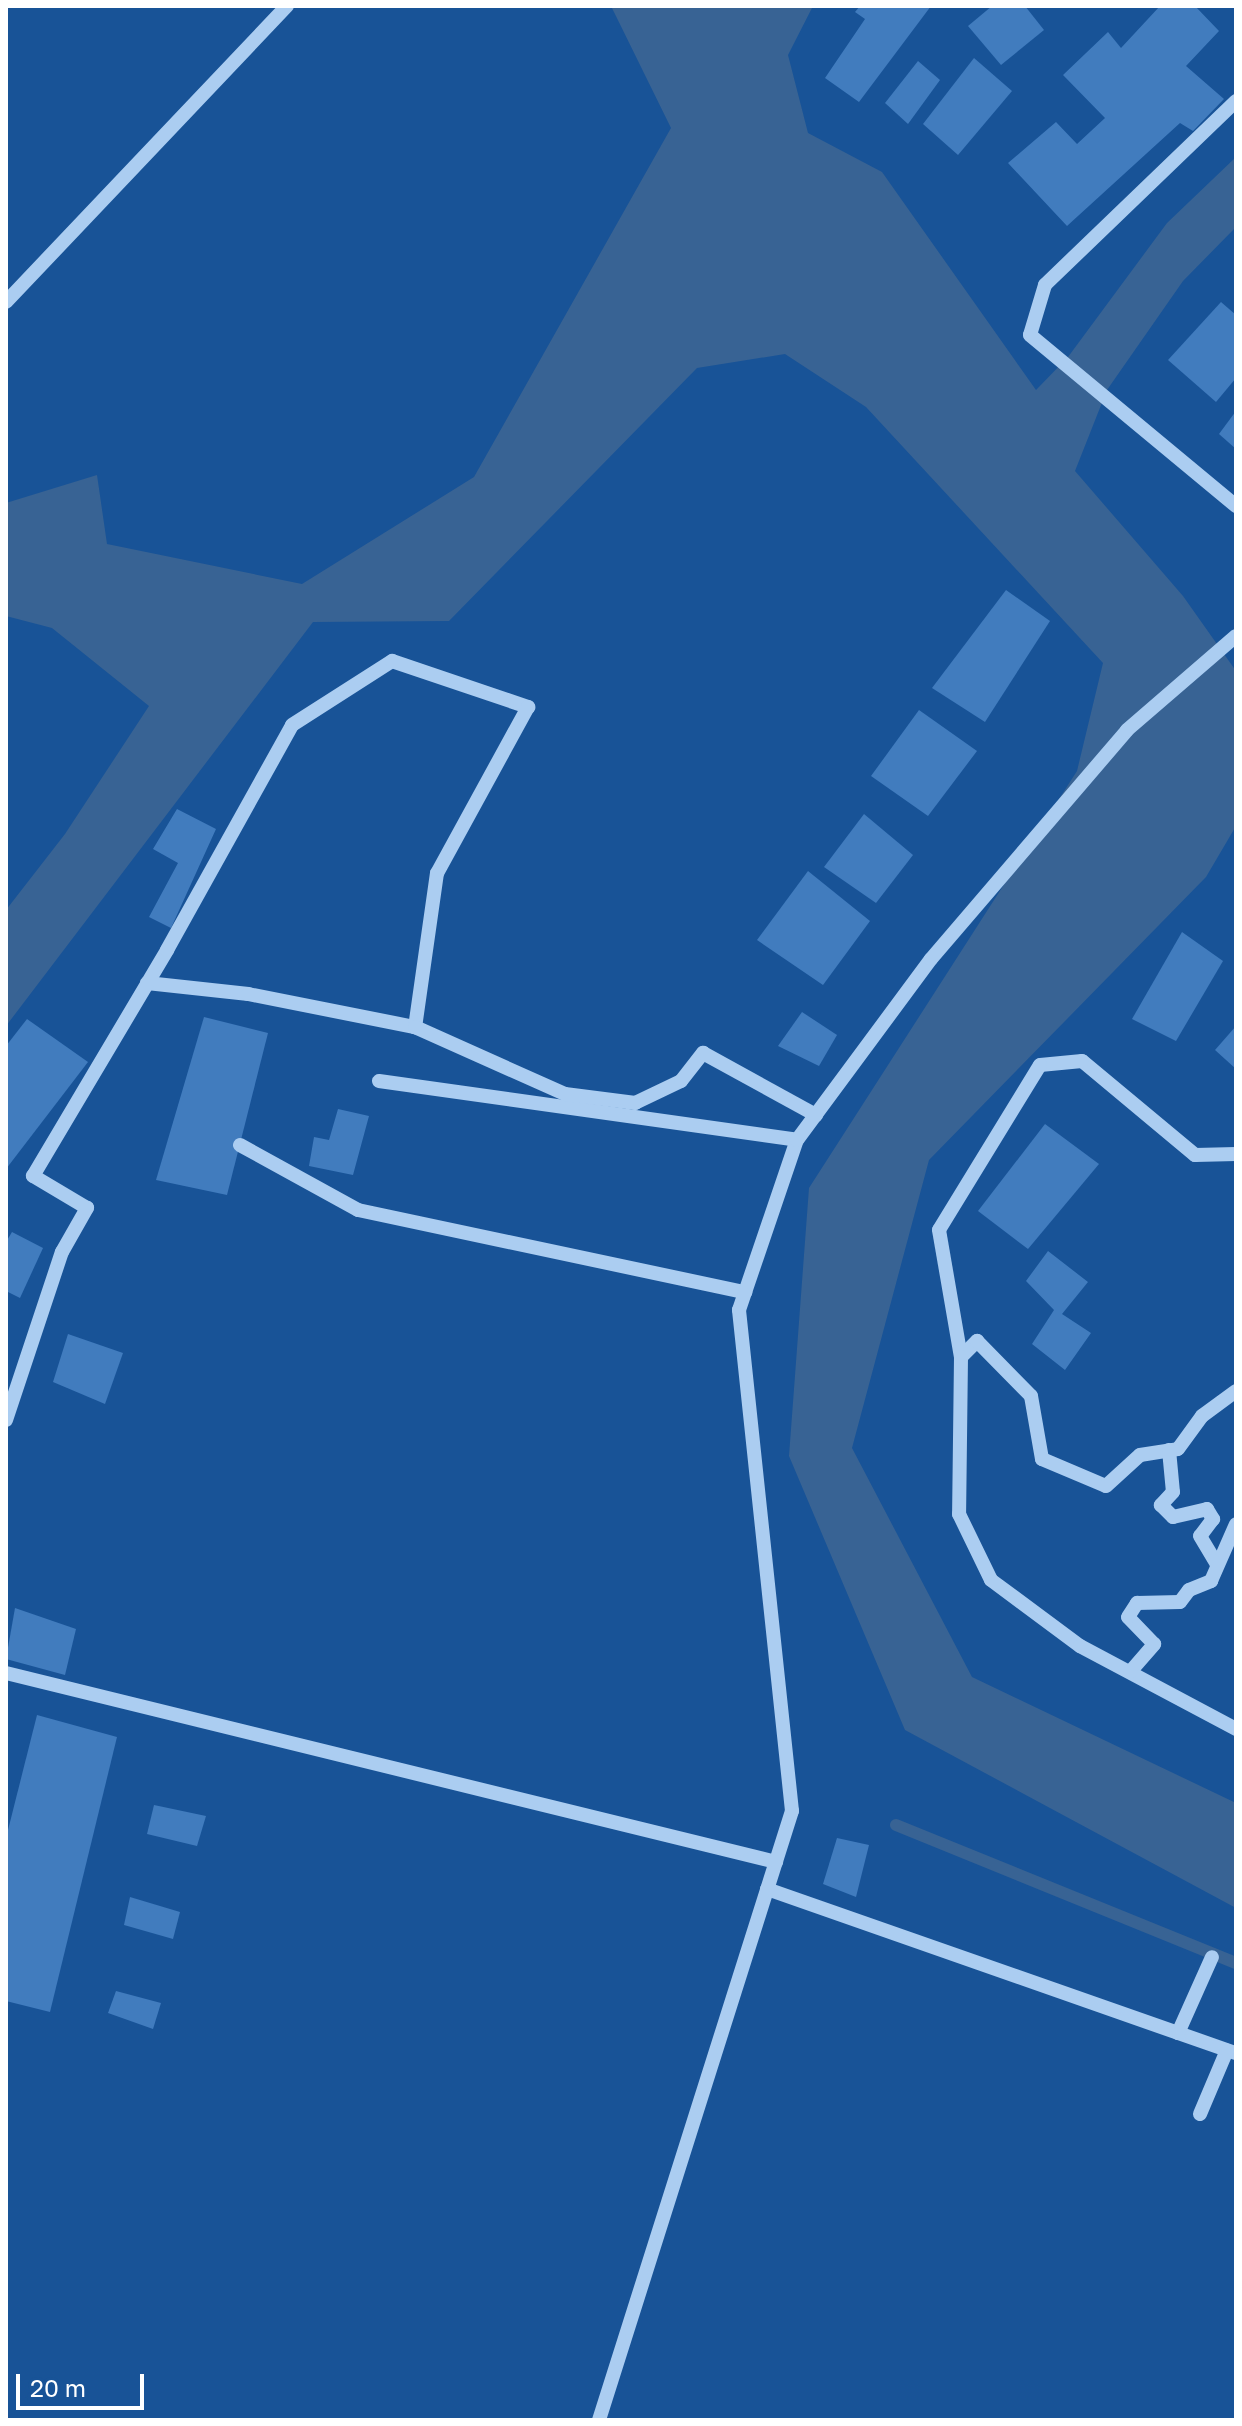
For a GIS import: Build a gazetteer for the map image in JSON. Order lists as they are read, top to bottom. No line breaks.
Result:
{"scale_bar":"20 m"}
